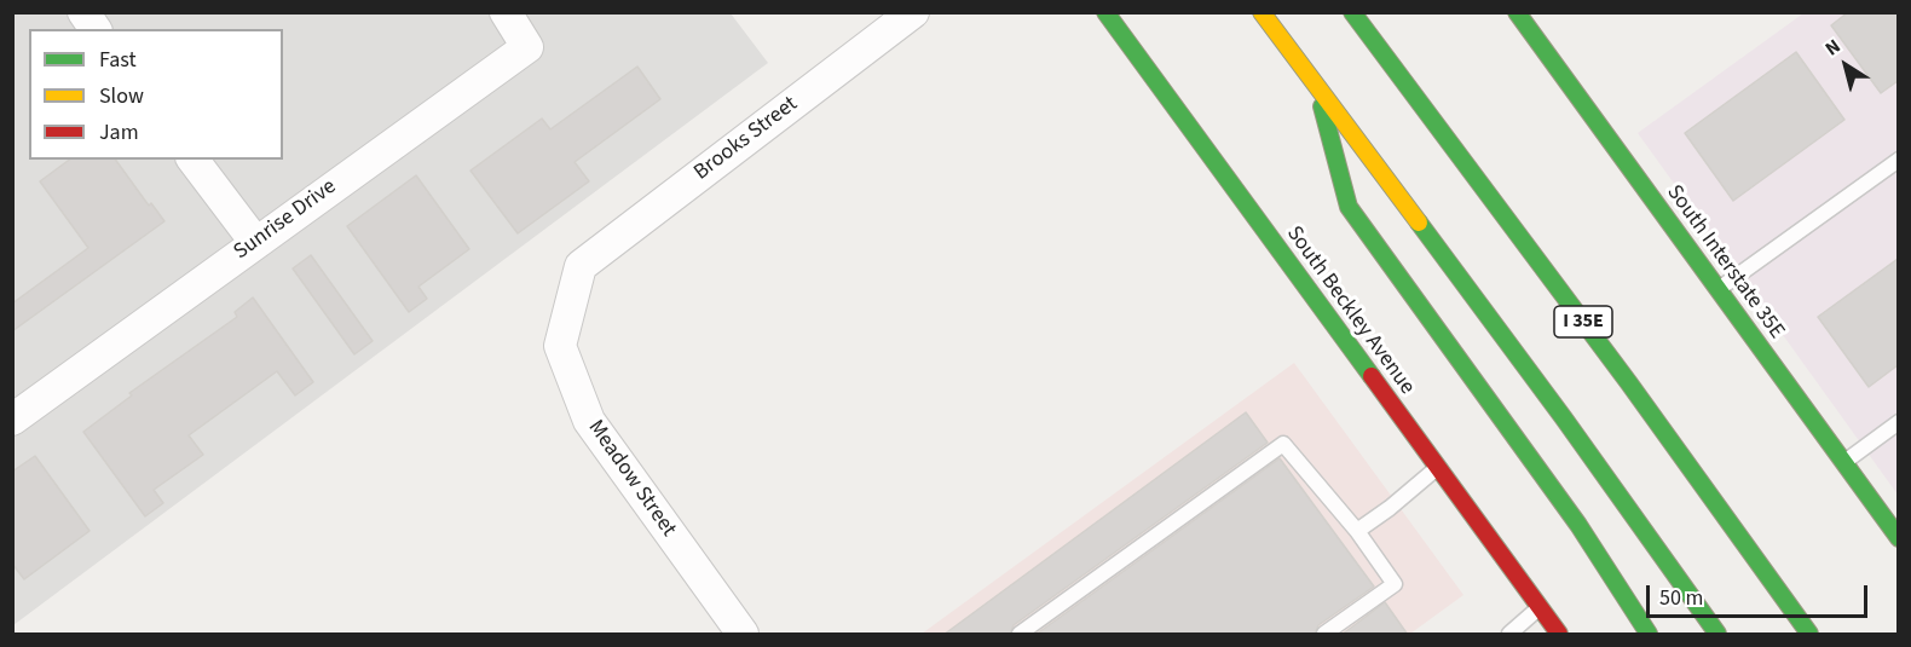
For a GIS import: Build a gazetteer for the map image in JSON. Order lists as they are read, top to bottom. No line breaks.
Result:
{"streets":{"main road":["South Interstate 35E","South Beckley Avenue","I 35E"],"street":["Brooks Street","Sunrise Drive","Meadow Street"]},"crossings":[["Brooks Street","Meadow Street"]],"legend":["Fast","Slow","Jam"],"scale_bar":"50 m","north":"top left"}
